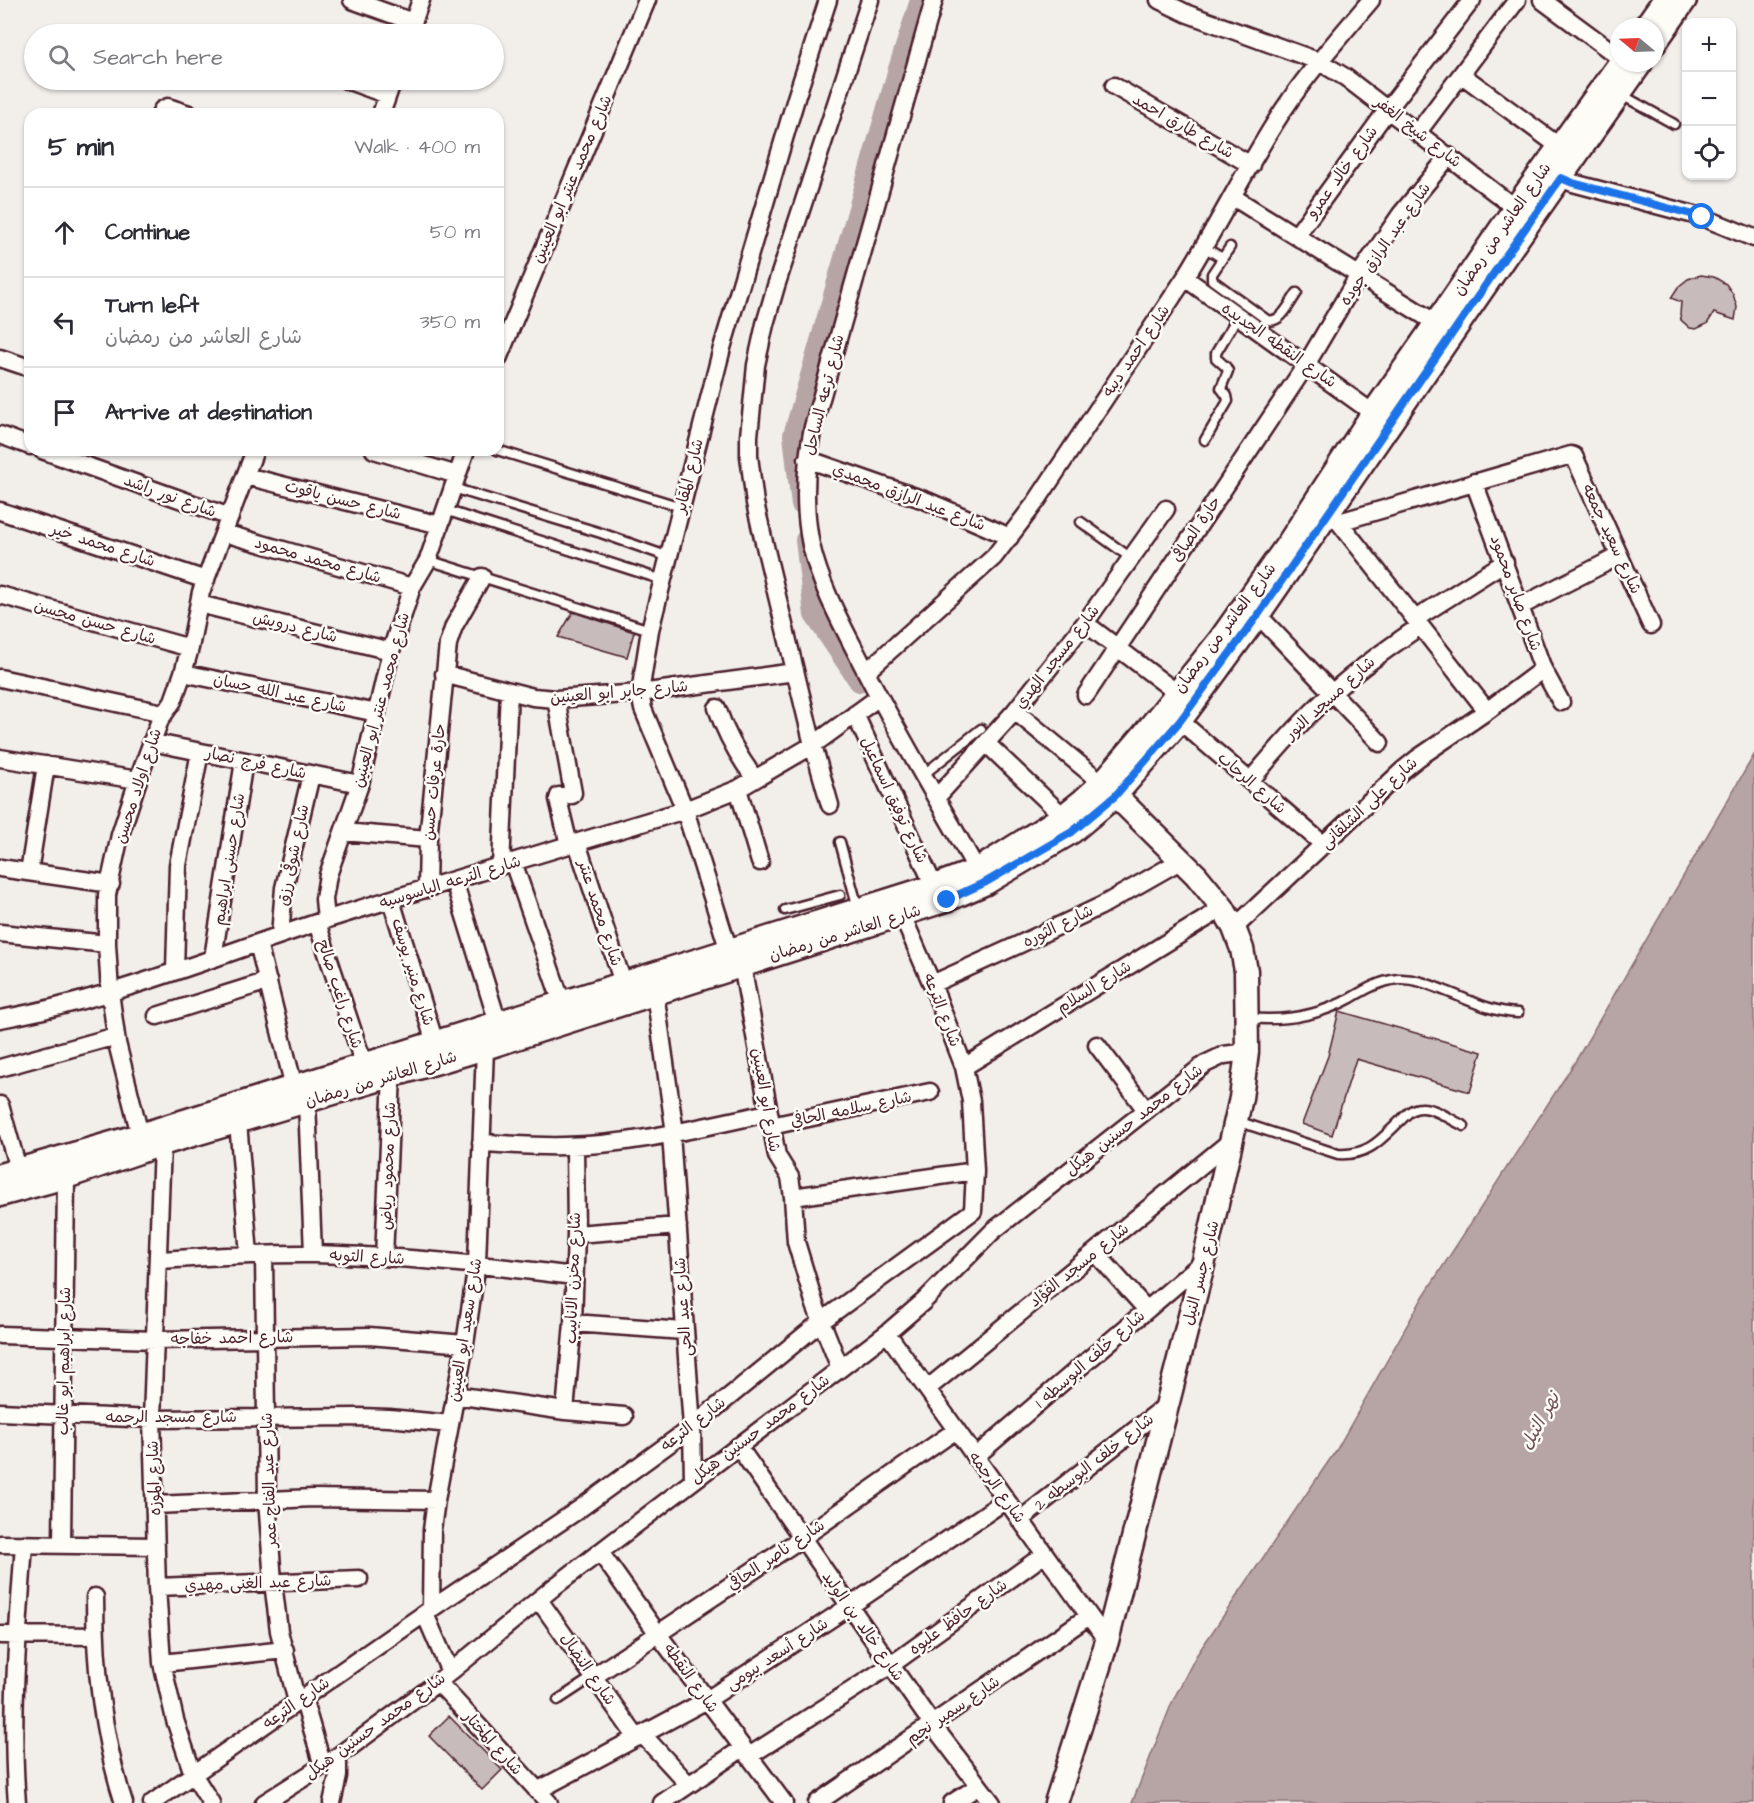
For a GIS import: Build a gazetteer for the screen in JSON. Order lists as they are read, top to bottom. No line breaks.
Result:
{"streets":{"main road":["شارع العاشر من رمضان","شارع جسر النيل"],"street":["شارع طارق احمد","شارع شيخ الغفر","شارع خالد عمرو","شارع محمد عنتر ابو العينين","شارع عبد الرازق جوده","شارع النقطه الجديده","شارع احمد ديبه","شارع ترعه الساحل","شارع المقابر","شارع نور راشد","شارع عبد الرازق محمدي","شارع حسن ياقوت","حارة الصافى","شارع سعيد جمعه","شارع محمد خير","شارع محمد محمود","شارع صابر محمود","شارع حسن محسن","شارع درويش","شارع مسجد الهدي","شارع جابر ابو العينين","شارع عبد الله حسان","شارع مسجد النور","شارع فرج نصار","حارة عرفات حسن","شارع الرحاب","شارع اولاد محسن","شارع توفيق اسماعيل","شارع على الشلقانى","شارع شوقى رزق","شارع حسنى ابراهيم","شارع الترعه الباسوسيه","شارع محمد عنتر","شارع الثوره","شارع منير يوسف","شارع السلام","شارع راغب صالح","شارع الترعه","شارع ابو العينين","شارع سلامه الحافي","شارع محمد حسنين هيكل","شارع محمود رياض","شارع التوبه","شارع مسجد الفؤاد","شارع مخزن الانابيب","شارع عبد الحى","شارع سعيد ابو العينين","شارع احمد خفاجه","شارع خلف البوسطه 1","شارع ابراهيم ابو غالب","شارع مسجد الرحمه","شارع خلف البوسطه 2","شارع الموزه","شارع عبد الفتاح عمر","شارع الرحمه","شارع ناصر الحافي","شارع عبد الغنى مهدي","شارع حافظ عليوه","شارع خالد بن الوليد","شارع أسعد بيومى","شارع النضال","شارع النقطه","شارع سمير نجم","شارع المختار"]},"crossings":[["شارع طارق احمد","شارع احمد ديبه"],["شارع شيخ الغفر","شارع خالد عمرو"],["شارع شيخ الغفر","شارع العاشر من رمضان"],["شارع شيخ الغفر","شارع عبد الرازق جوده"],["شارع شيخ الغفر","شارع احمد ديبه"],["شارع محمد عنتر ابو العينين","شارع حسن ياقوت"],["شارع محمد عنتر ابو العينين","شارع محمد محمود"],["شارع محمد عنتر ابو العينين","شارع درويش"],["شارع محمد عنتر ابو العينين","شارع عبد الله حسان"],["شارع محمد عنتر ابو العينين","شارع فرج نصار"],["شارع محمد عنتر ابو العينين","شارع الترعه الباسوسيه"],["شارع محمد عنتر ابو العينين","شارع راغب صالح"],["شارع العاشر من رمضان","شارع النقطه الجديده"],["شارع العاشر من رمضان","شارع ترعه الساحل"],["شارع العاشر من رمضان","شارع المقابر"],["شارع العاشر من رمضان","شارع الرحاب"],["شارع العاشر من رمضان","شارع اولاد محسن"],["شارع العاشر من رمضان","شارع توفيق اسماعيل"],["شارع العاشر من رمضان","شارع محمد عنتر"],["شارع العاشر من رمضان","شارع منير يوسف"],["شارع العاشر من رمضان","شارع راغب صالح"],["شارع العاشر من رمضان","شارع الترعه"],["شارع العاشر من رمضان","شارع ابو العينين"],["شارع العاشر من رمضان","شارع محمود رياض"],["شارع العاشر من رمضان","شارع جسر النيل"],["شارع العاشر من رمضان","شارع عبد الحى"],["شارع العاشر من رمضان","شارع سعيد ابو العينين"],["شارع العاشر من رمضان","شارع ابراهيم ابو غالب"],["شارع العاشر من رمضان","شارع الموزه"],["شارع العاشر من رمضان","شارع عبد الفتاح عمر"],["شارع عبد الرازق جوده","شارع النقطه الجديده"],["شارع عبد الرازق جوده","حارة الصافى"],["شارع النقطه الجديده","شارع احمد ديبه"],["شارع النقطه الجديده","حارة الصافى"],["شارع احمد ديبه","شارع ترعه الساحل"],["شارع احمد ديبه","شارع عبد الرازق محمدي"],["شارع ترعه الساحل","شارع عبد الرازق محمدي"],["شارع ترعه الساحل","شارع مسجد الهدي"],["شارع ترعه الساحل","شارع الترعه الباسوسيه"],["شارع المقابر","شارع جابر ابو العينين"],["شارع المقابر","شارع الترعه الباسوسيه"],["شارع المقابر","شارع ابو العينين"],["شارع نور راشد","شارع محمد محمود"],["شارع نور راشد","شارع اولاد محسن"],["شارع حسن ياقوت","شارع اولاد محسن"],["شارع سعيد جمعه","شارع صابر محمود"],["شارع محمد خير","شارع اولاد محسن"],["شارع محمد محمود","شارع اولاد محسن"],["شارع صابر محمود","شارع مسجد النور"],["شارع صابر محمود","شارع على الشلقانى"],["شارع حسن محسن","شارع اولاد محسن"],["شارع درويش","شارع اولاد محسن"],["شارع جابر ابو العينين","حارة عرفات حسن"],["شارع جابر ابو العينين","شارع محمد عنتر"],["شارع عبد الله حسان","شارع اولاد محسن"],["شارع مسجد النور","شارع الرحاب"],["شارع فرج نصار","شارع اولاد محسن"],["شارع فرج نصار","شارع شوقى رزق"],["شارع فرج نصار","شارع حسنى ابراهيم"],["حارة عرفات حسن","شارع الترعه الباسوسيه"],["شارع الرحاب","شارع على الشلقانى"],["شارع اولاد محسن","شارع الترعه الباسوسيه"],["شارع توفيق اسماعيل","شارع الترعه الباسوسيه"],["شارع على الشلقانى","شارع جسر النيل"],["شارع شوقى رزق","شارع الترعه الباسوسيه"],["شارع حسنى ابراهيم","شارع الترعه الباسوسيه"],["شارع الترعه الباسوسيه","شارع محمد عنتر"],["شارع الترعه الباسوسيه","شارع منير يوسف"],["شارع الترعه الباسوسيه","شارع راغب صالح"],["شارع الثوره","شارع الترعه"],["شارع الثوره","شارع جسر النيل"],["شارع السلام","شارع الترعه"],["شارع السلام","شارع جسر النيل"],["شارع الترعه","شارع ابو العينين"],["شارع الترعه","شارع عبد الحى"],["شارع الترعه","شارع سعيد ابو العينين"],["شارع الترعه","شارع الموزه"],["شارع الترعه","شارع عبد الفتاح عمر"],["شارع الترعه","شارع المختار"],["شارع ابو العينين","شارع سلامه الحافي"],["شارع ابو العينين","شارع محمد حسنين هيكل"],["شارع محمد حسنين هيكل","شارع جسر النيل"],["شارع محمد حسنين هيكل","شارع عبد الحى"],["شارع محمد حسنين هيكل","شارع عبد الفتاح عمر"],["شارع محمد حسنين هيكل","شارع الرحمه"],["شارع محمد حسنين هيكل","شارع خالد بن الوليد"],["شارع محمد حسنين هيكل","شارع النضال"],["شارع محمد حسنين هيكل","شارع النقطه"],["شارع محمد حسنين هيكل","شارع المختار"],["شارع محمود رياض","شارع التوبه"],["شارع التوبه","شارع مخزن الانابيب"],["شارع التوبه","شارع سعيد ابو العينين"],["شارع التوبه","شارع الموزه"],["شارع التوبه","شارع عبد الفتاح عمر"],["شارع مسجد الفؤاد","شارع جسر النيل"],["شارع مسجد الفؤاد","شارع الرحمه"],["شارع جسر النيل","شارع خلف البوسطه 1"],["شارع جسر النيل","شارع خلف البوسطه 2"],["شارع جسر النيل","شارع الرحمه"],["شارع سعيد ابو العينين","شارع احمد خفاجه"],["شارع سعيد ابو العينين","شارع مسجد الرحمه"],["شارع سعيد ابو العينين","شارع المختار"],["شارع احمد خفاجه","شارع ابراهيم ابو غالب"],["شارع احمد خفاجه","شارع الموزه"],["شارع احمد خفاجه","شارع عبد الفتاح عمر"],["شارع خلف البوسطه 1","شارع الرحمه"],["شارع ابراهيم ابو غالب","شارع مسجد الرحمه"],["شارع مسجد الرحمه","شارع الموزه"],["شارع مسجد الرحمه","شارع عبد الفتاح عمر"],["شارع خلف البوسطه 2","شارع الرحمه"],["شارع الموزه","شارع عبد الغنى مهدي"],["شارع عبد الفتاح عمر","شارع عبد الغنى مهدي"],["شارع الرحمه","شارع ناصر الحافي"],["شارع الرحمه","شارع حافظ عليوه"],["شارع الرحمه","شارع أسعد بيومى"],["شارع الرحمه","شارع سمير نجم"],["شارع ناصر الحافي","شارع خالد بن الوليد"],["شارع ناصر الحافي","شارع النضال"],["شارع ناصر الحافي","شارع النقطه"],["شارع حافظ عليوه","شارع خالد بن الوليد"],["شارع حافظ عليوه","شارع النضال"],["شارع حافظ عليوه","شارع النقطه"],["شارع خالد بن الوليد","شارع أسعد بيومى"],["شارع خالد بن الوليد","شارع سمير نجم"],["شارع أسعد بيومى","شارع النضال"],["شارع أسعد بيومى","شارع النقطه"],["شارع أسعد بيومى","شارع المختار"]],"water":["نهر النيل"],"north":"left","page":{"map_buttons":["+","−"],"search":"Search here","heading":["5 min","Walk · 400 m"],"list":[["Continue","50 m"],["Turn left","شارع العاشر من رمضان","350 m"],"Arrive at destination"]}}
